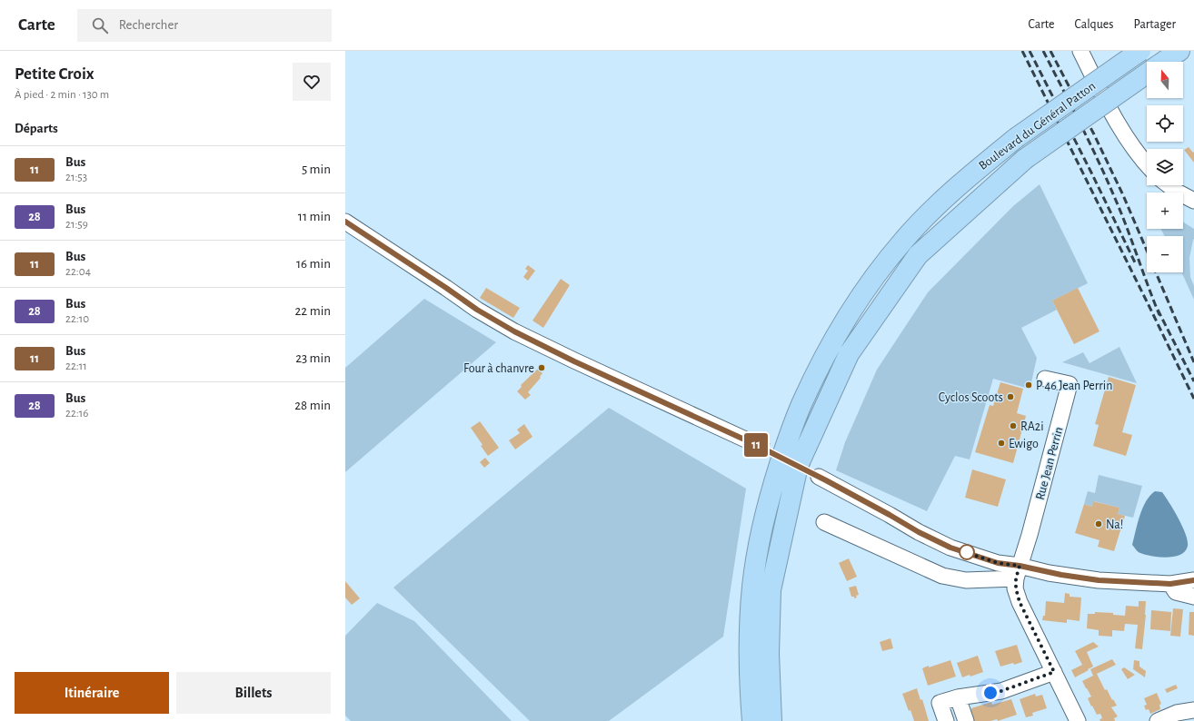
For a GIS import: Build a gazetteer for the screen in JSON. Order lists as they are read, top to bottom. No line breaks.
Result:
{"streets":{"highway":["Boulevard du Général Patton"],"street":["Rue Jean Perrin"]},"places":["Four à chanvre","P 46 Jean Perrin","Cyclos Scoots","RA2i","Ewigo","Na!"],"lines":["bus line 11"],"north":"top","page":{"header":"Carte","search":"Rechercher","nav":["Carte","Calques","Partager"],"heading":[["Petite Croix","À pied · 2 min · 130 m"],"Départs"],"on_map":"11","map_buttons":["+","−"],"list":[{"mark":"11","name":"Bus","note":"21:53","value":"5 min"},{"mark":"28","name":"Bus","note":"21:59","value":"11 min"},{"mark":"11","name":"Bus","note":"22:04","value":"16 min"},{"mark":"28","name":"Bus","note":"22:10","value":"22 min"},{"mark":"11","name":"Bus","note":"22:11","value":"23 min"},{"mark":"28","name":"Bus","note":"22:16","value":"28 min"}],"buttons":["Itinéraire","Billets"]}}
